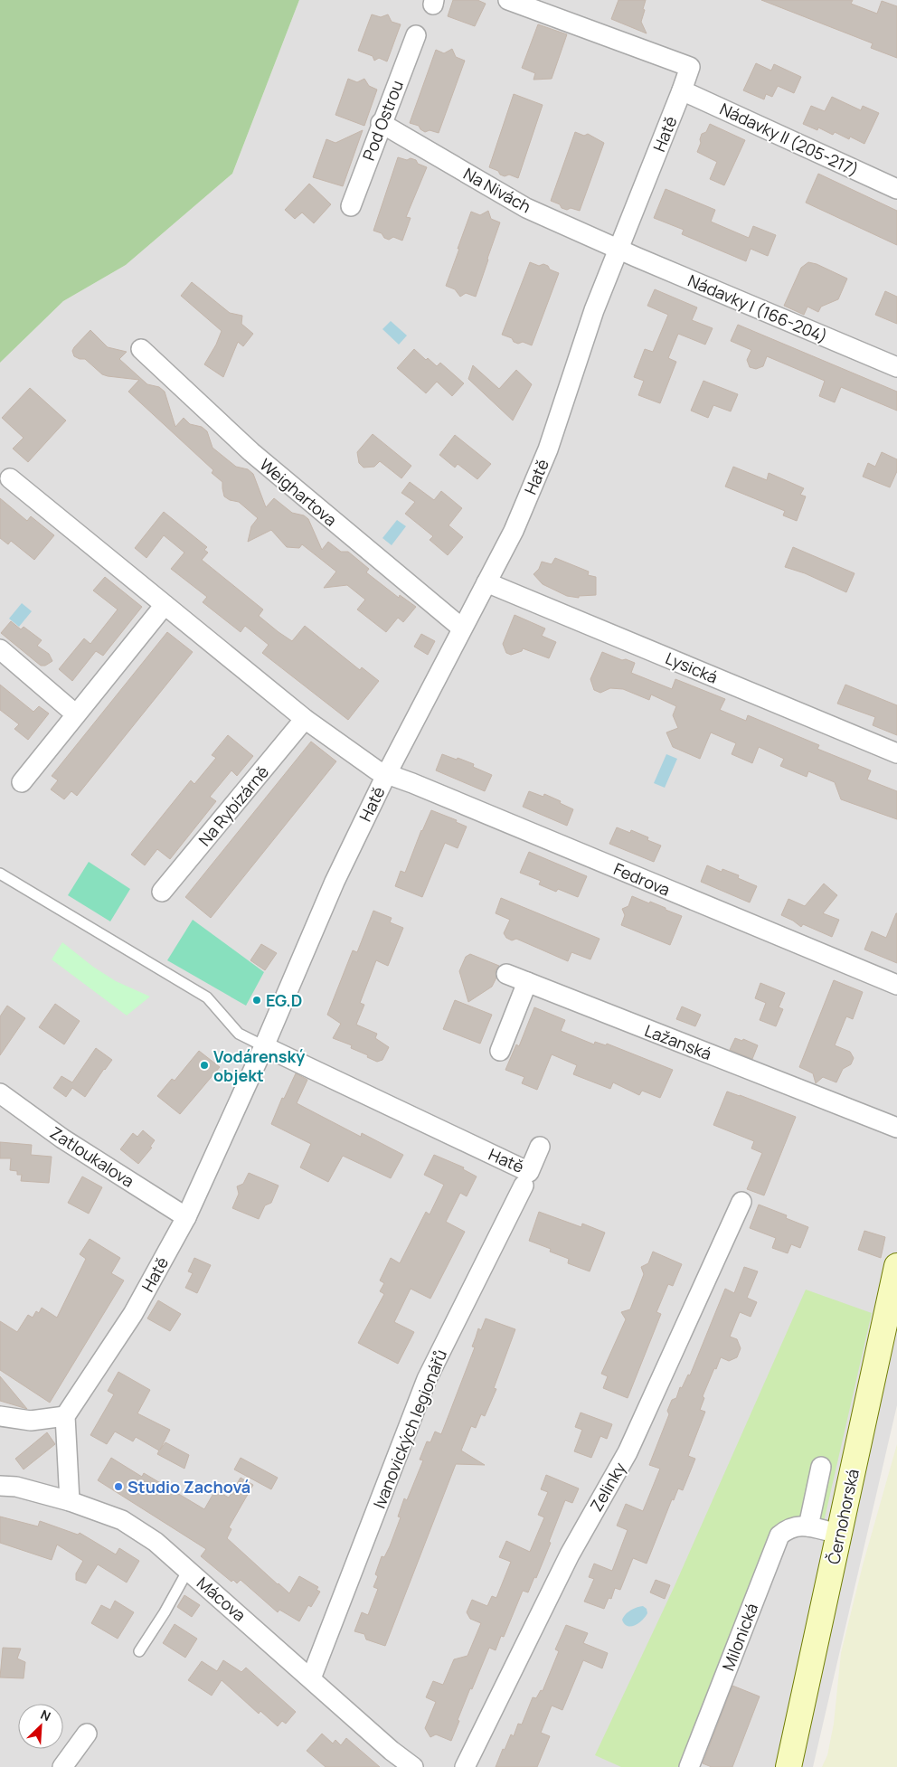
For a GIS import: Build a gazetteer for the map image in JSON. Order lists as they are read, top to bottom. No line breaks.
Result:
{"streets":{"street":["Pod Ostrou","Hatě","Nádavky II (205-217)","Na Nivách","Nádavky I (166-204)","Weighartova","Lysická","Na Rybízárně","Fedrova","Lažanská","Zatloukalova","Ivanovických legionářů","Zelinky","Černohorská","Mácova","Milonická"]},"crossings":[["Pod Ostrou","Na Nivách"],["Hatě","Nádavky II (205-217)"],["Hatě","Na Nivách"],["Hatě","Nádavky I (166-204)"],["Hatě","Weighartova"],["Hatě","Lysická"],["Hatě","Fedrova"],["Hatě","Zatloukalova"],["Na Nivách","Nádavky I (166-204)"],["Ivanovických legionářů","Mácova"],["Černohorská","Milonická"]],"places":["EG.D","Vodárenský objekt","Studio Zachová"],"north":"top right"}
